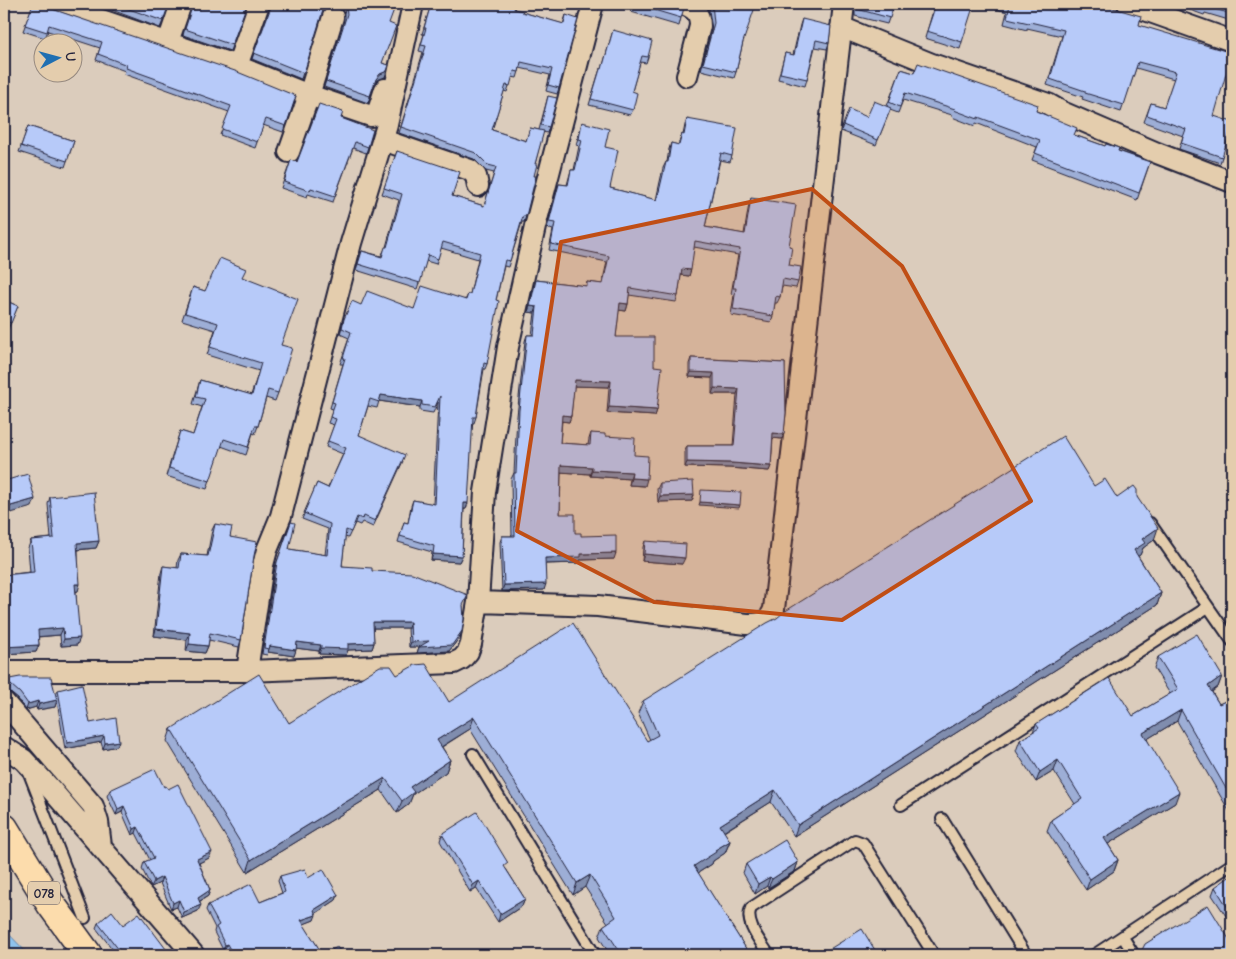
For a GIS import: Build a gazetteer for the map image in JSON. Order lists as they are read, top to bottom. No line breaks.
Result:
{"streets":{"main road":["078"]},"north":"right"}
